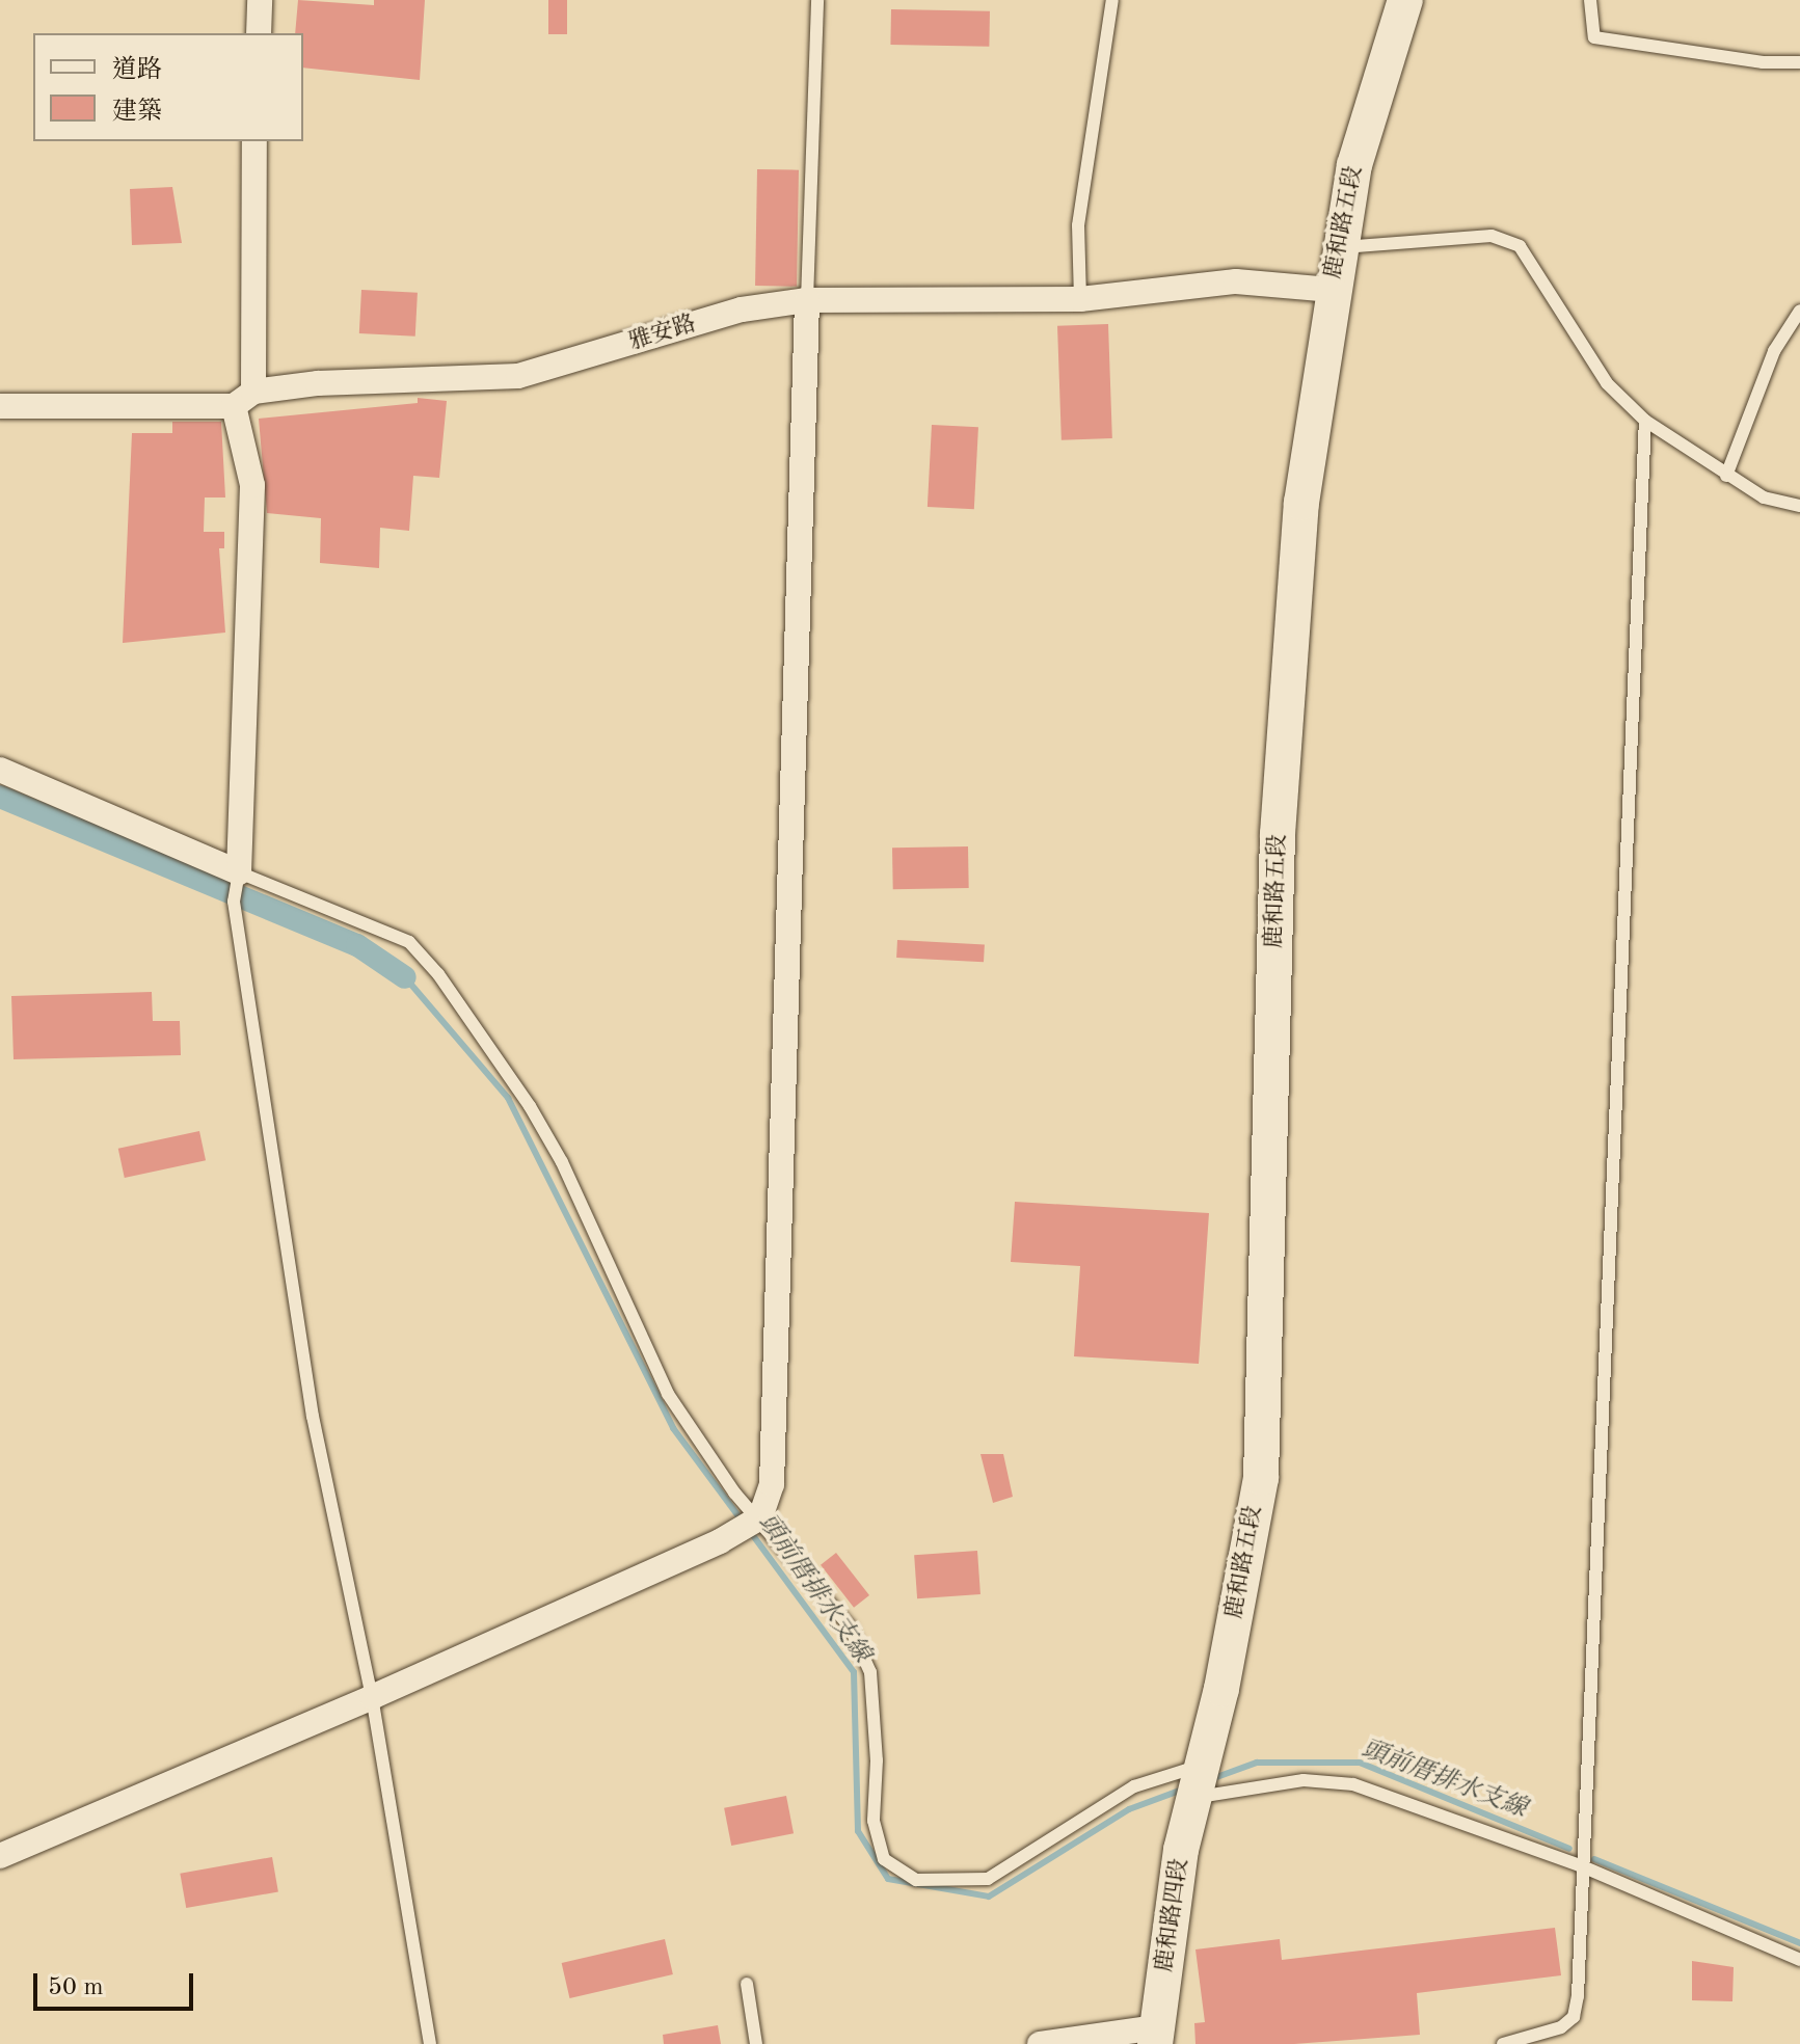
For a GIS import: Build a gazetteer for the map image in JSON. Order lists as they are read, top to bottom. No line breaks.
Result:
{"streets":{"main road":["鹿和路五段","鹿和路四段"],"street":["雅安路"]},"crossings":[["鹿和路五段","雅安路"],["鹿和路五段","鹿和路四段"]],"water":["頭前厝排水支線"],"legend":["道路","建築"],"scale_bar":"50 m"}
